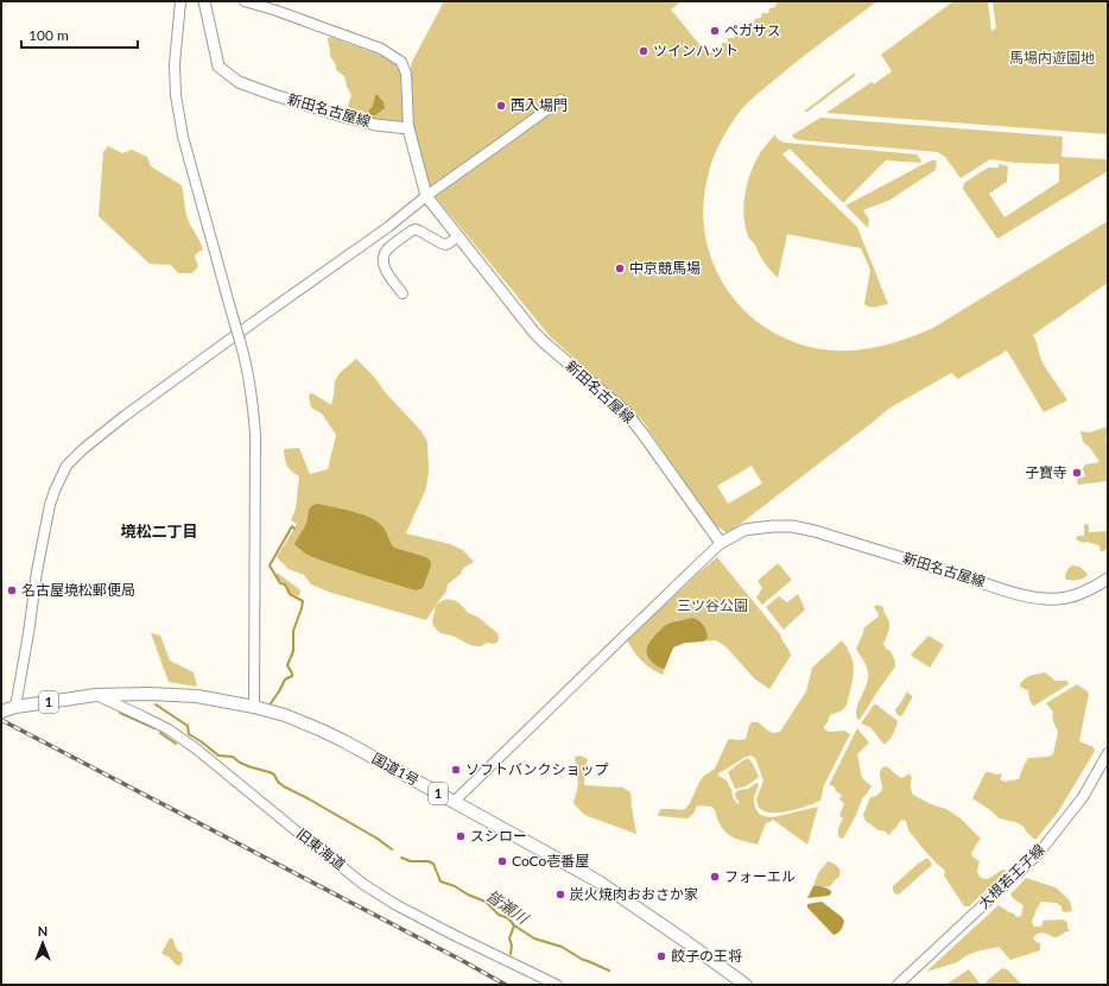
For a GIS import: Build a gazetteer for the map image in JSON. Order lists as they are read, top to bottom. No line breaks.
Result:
{"streets":{"highway":["1","国道1号"],"main road":["新田名古屋線"],"street":["旧東海道","大根若王子線"]},"crossings":[["国道1号","旧東海道"]],"districts":["境松二丁目"],"water":["皆瀬川"],"parks":["馬場内遊園地","三ツ谷公園"],"places":["ペガサス","ツインハット","西入場門","中京競馬場","子寶寺","名古屋境松郵便局","ソフトバンクショップ","スシロー","CoCo壱番屋","フォーエル","炭火焼肉おおさか家","餃子の王将"],"scale_bar":"100 m","north":"top"}
